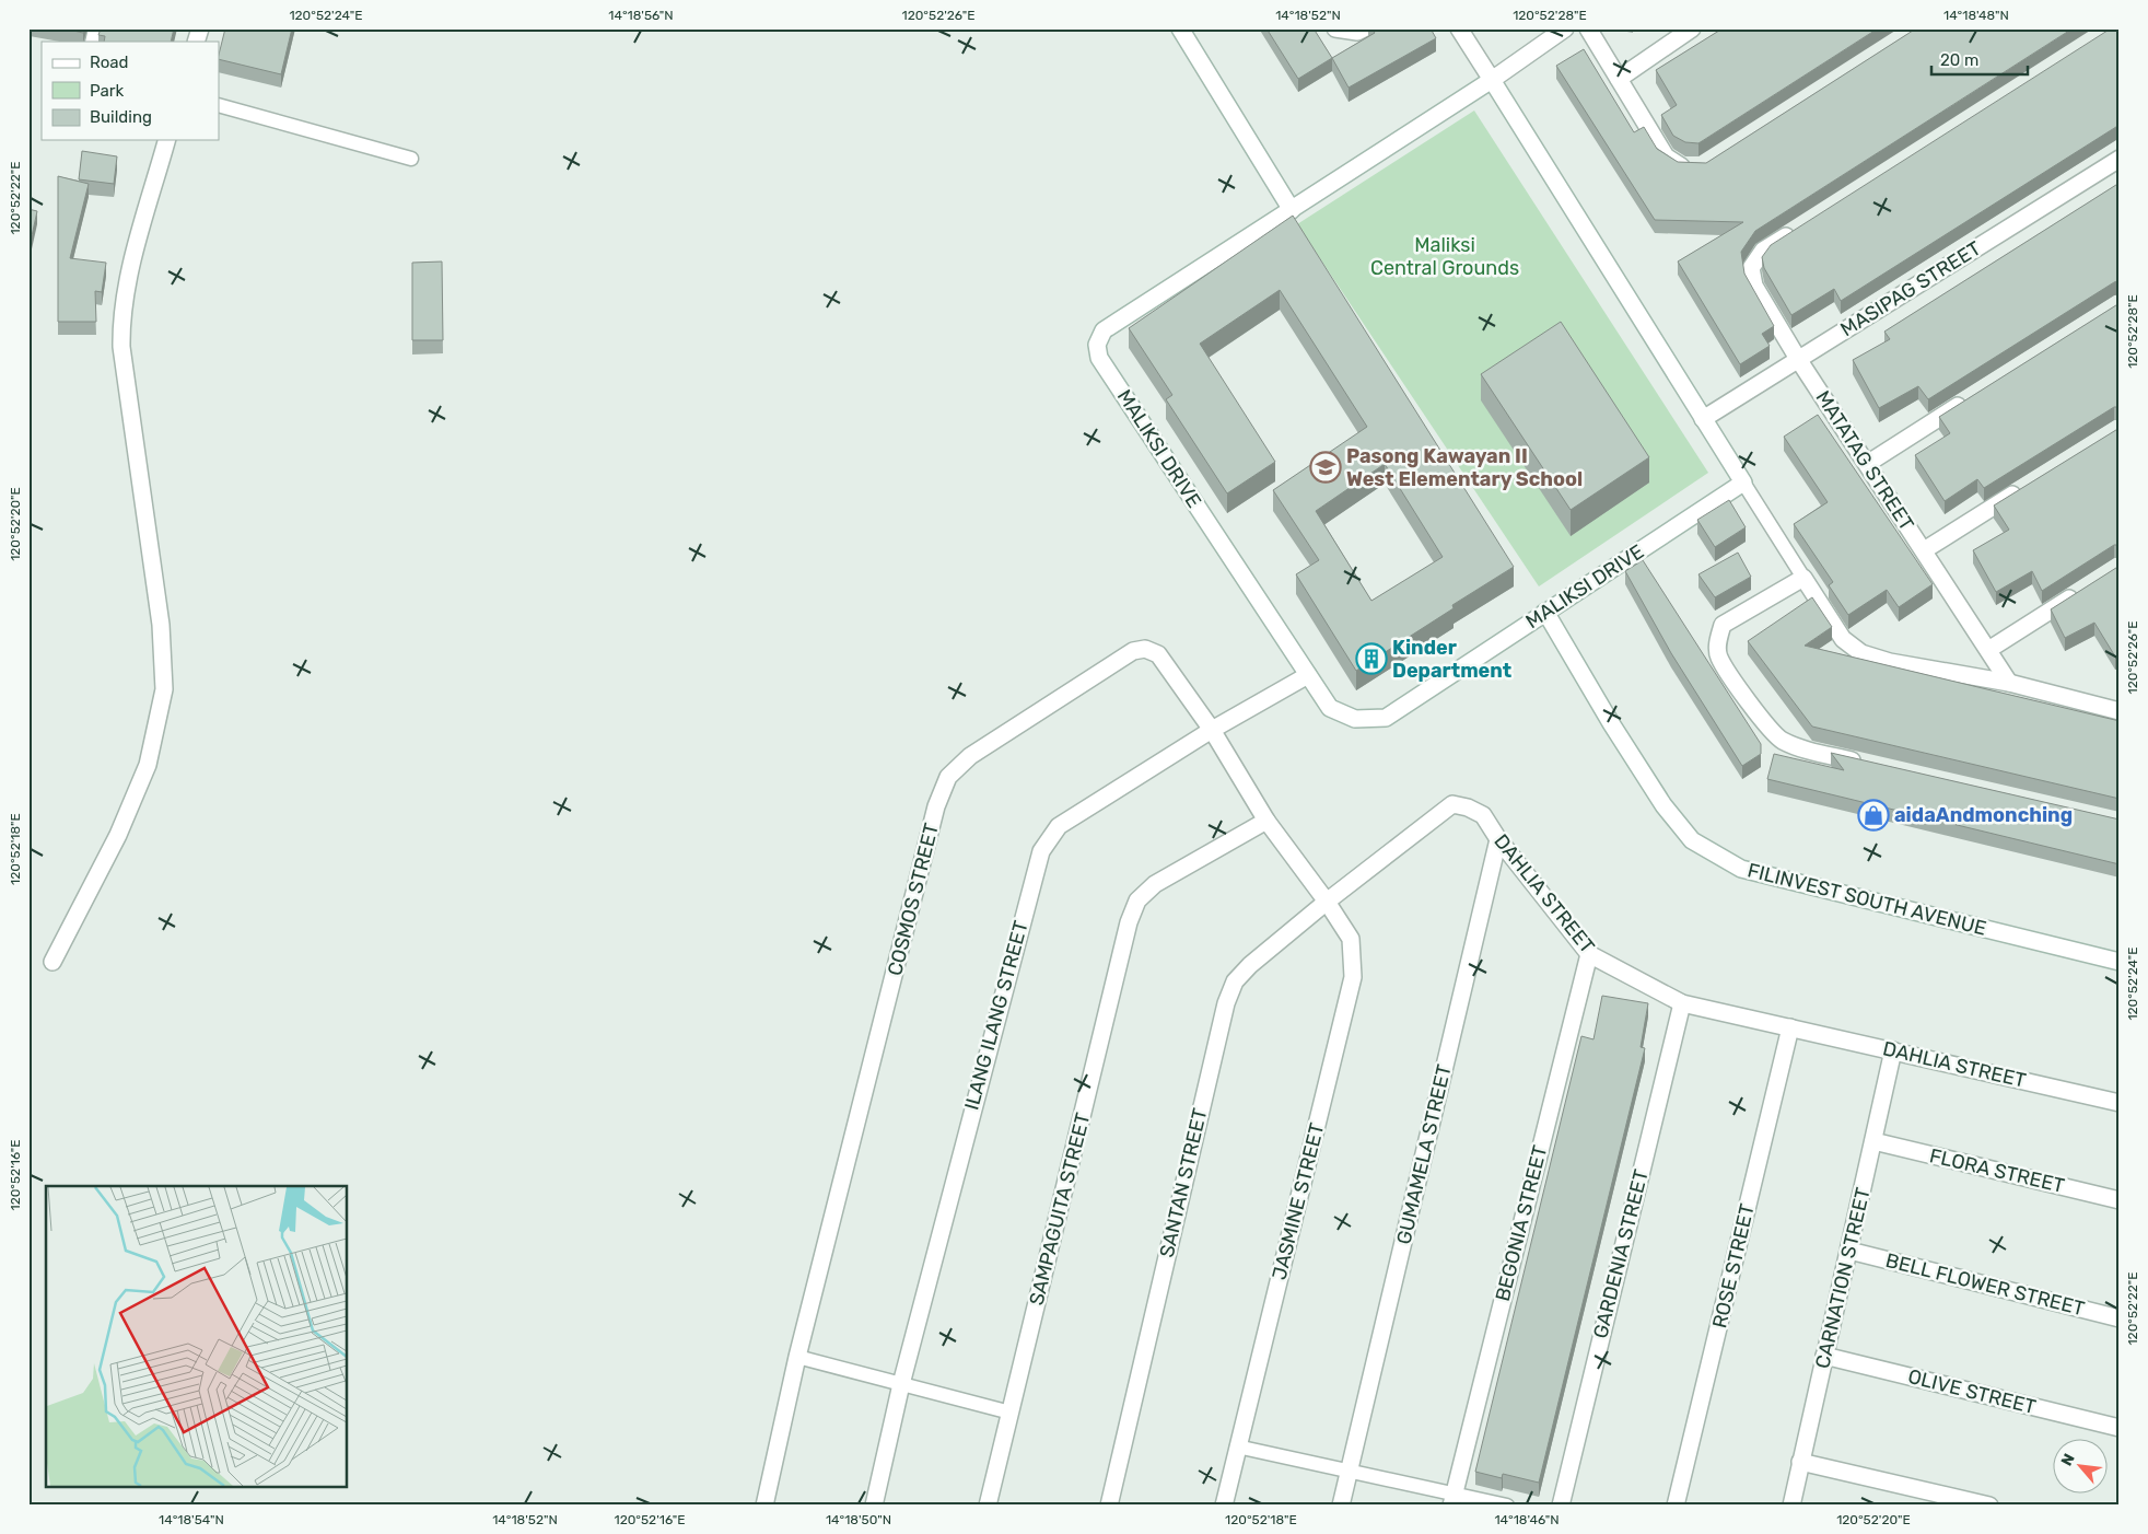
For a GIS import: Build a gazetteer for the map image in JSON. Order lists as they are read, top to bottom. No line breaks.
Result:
{"streets":{"street":["MASIPAG STREET","MALIKSI DRIVE","MATATAG STREET","DAHLIA STREET","COSMOS STREET","FILINVEST SOUTH AVENUE","ILANG ILANG STREET","GUMAMELA STREET","FLORA STREET","SANTAN STREET","JASMINE STREET","SAMPAGUITA STREET","BEGONIA STREET","GARDENIA STREET","ROSE STREET","CARNATION STREET","BELL FLOWER STREET","OLIVE STREET"]},"crossings":[["MASIPAG STREET","MATATAG STREET"],["MALIKSI DRIVE","FILINVEST SOUTH AVENUE"],["MALIKSI DRIVE","ILANG ILANG STREET"],["DAHLIA STREET","GUMAMELA STREET"],["DAHLIA STREET","SANTAN STREET"],["DAHLIA STREET","JASMINE STREET"],["DAHLIA STREET","BEGONIA STREET"],["DAHLIA STREET","GARDENIA STREET"],["DAHLIA STREET","ROSE STREET"],["DAHLIA STREET","CARNATION STREET"],["COSMOS STREET","ILANG ILANG STREET"],["FLORA STREET","CARNATION STREET"],["SANTAN STREET","JASMINE STREET"],["CARNATION STREET","BELL FLOWER STREET"],["CARNATION STREET","OLIVE STREET"]],"parks":["Maliksi Central Grounds"],"places":{"school or university":["Pasong Kawayan II West Elementary School"],"building":["Kinder Department"],"shop":["aidaAndmonching"]},"legend":["Road","Park","Building"],"scale_bar":"20 m","north":"top left","coordinates":["120°52'24\"E","14°18'56\"N","120°52'26\"E","14°18'52\"N","120°52'28\"E","14°18'48\"N","120°52'22\"E","120°52'20\"E","120°52'18\"E","120°52'16\"E","14°18'54\"N","14°18'50\"N","14°18'46\"N"]}
